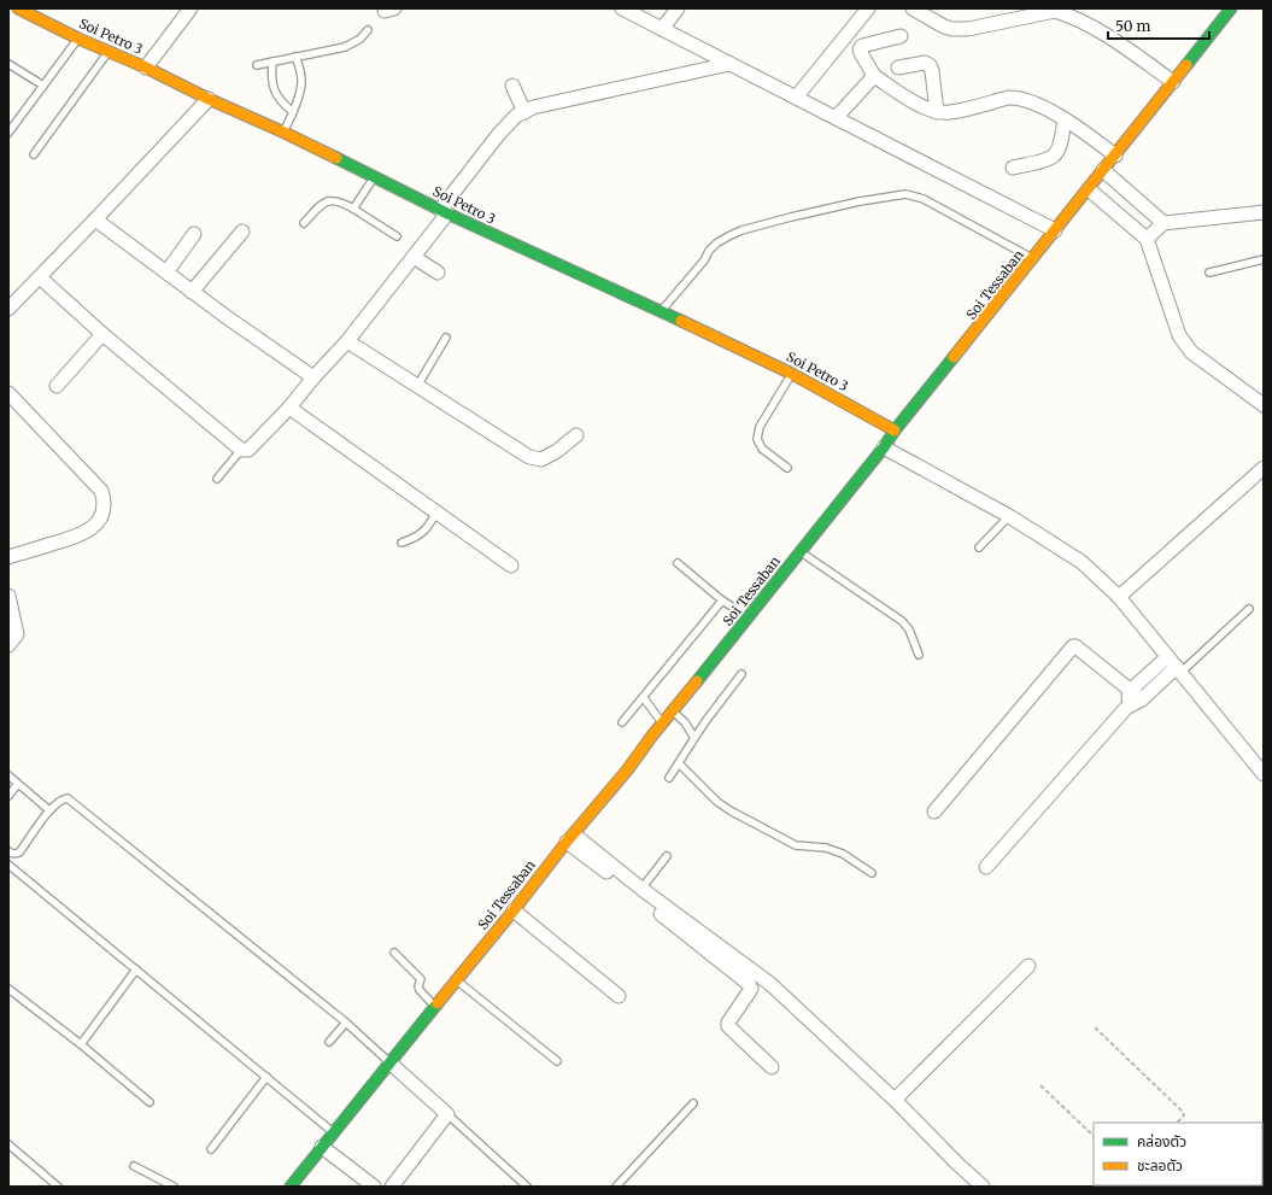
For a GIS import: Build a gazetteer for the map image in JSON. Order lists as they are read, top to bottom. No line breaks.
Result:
{"streets":{"street":["Soi Petro 3","Soi Tessaban"]},"crossings":[["Soi Petro 3","Soi Tessaban"]],"legend":["คล่องตัว","ชะลอตัว"],"scale_bar":"50 m"}
